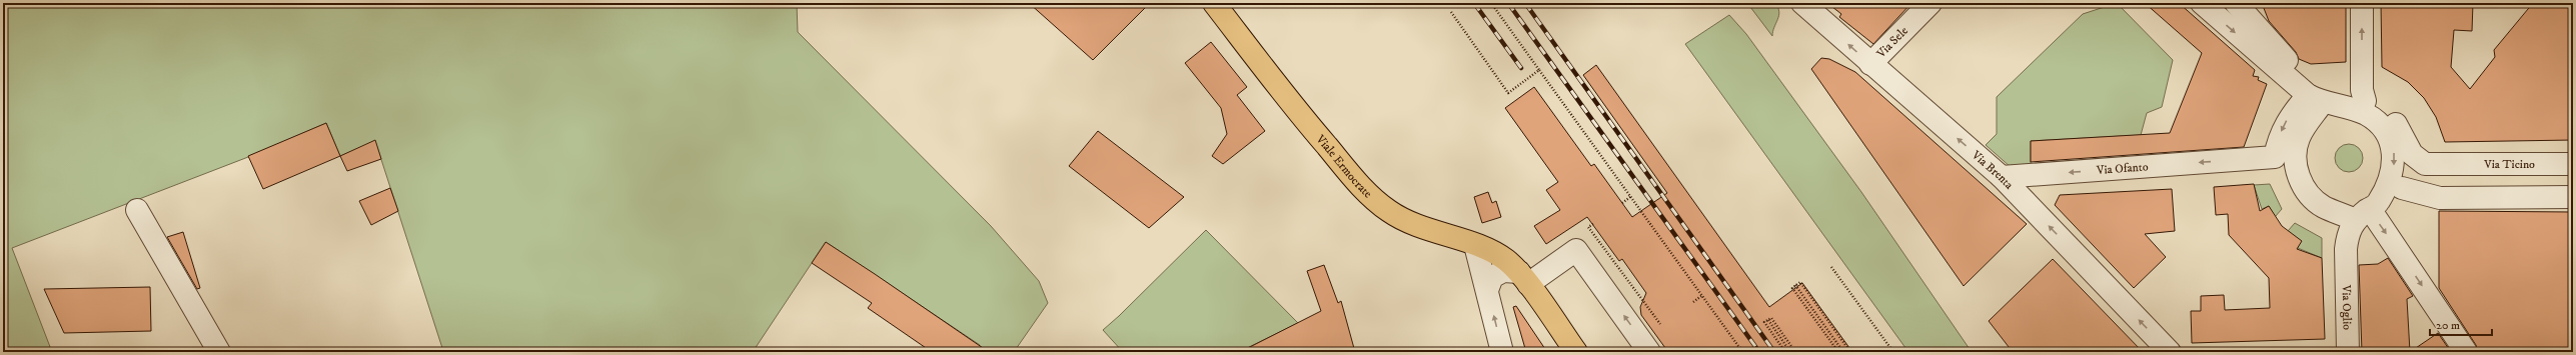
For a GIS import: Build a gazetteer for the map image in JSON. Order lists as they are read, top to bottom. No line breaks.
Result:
{"streets":{"main road":["Viale Ermocrate"],"street":["Via Sele","Via Ticino","Via Ofanto","Via Brenta","Via Oglio"]},"crossings":[["Via Sele","Via Brenta"],["Via Ofanto","Via Brenta"],["Via Ofanto","Via Oglio"]],"one_way":["Via Ofanto","Via Brenta"],"scale_bar":"20 m"}
